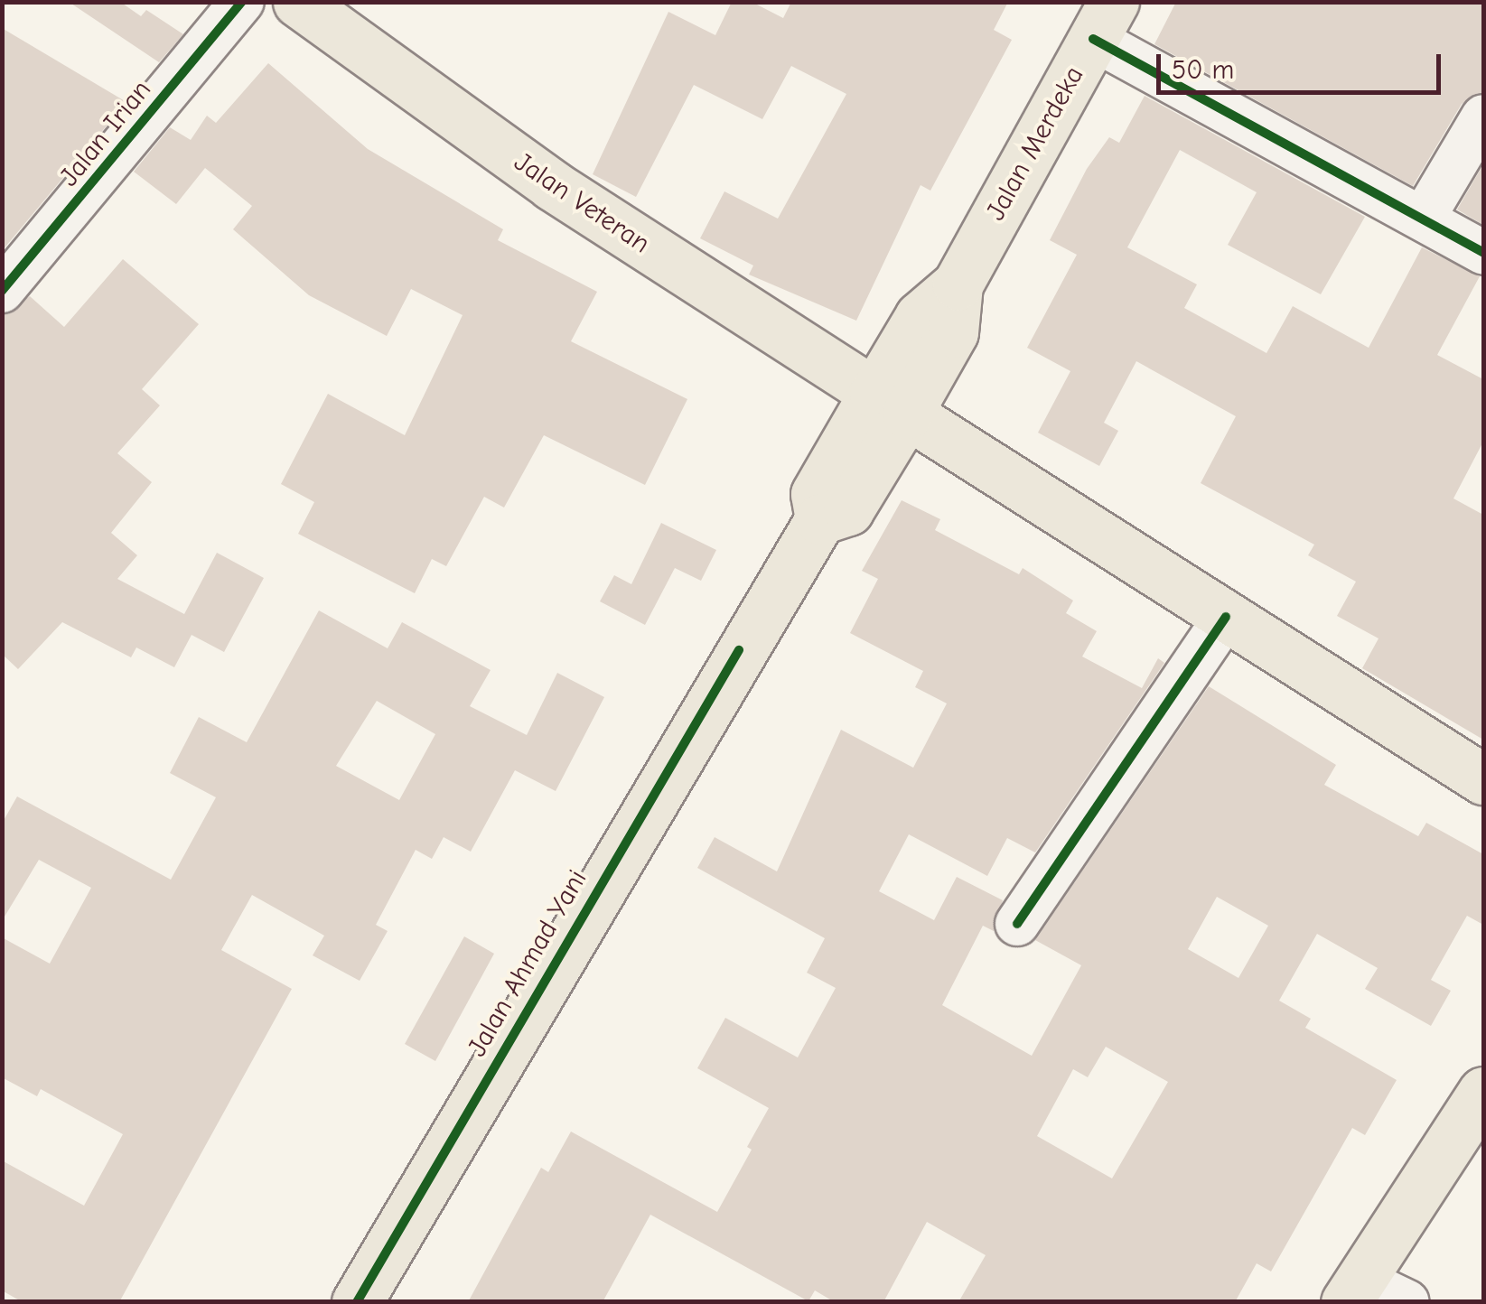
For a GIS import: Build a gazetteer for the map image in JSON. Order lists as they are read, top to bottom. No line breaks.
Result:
{"streets":{"main road":["Jalan Merdeka","Jalan Veteran","Jalan Ahmad Yani"],"street":["Jalan Irian"]},"crossings":[["Jalan Merdeka","Jalan Veteran"],["Jalan Merdeka","Jalan Ahmad Yani"],["Jalan Veteran","Jalan Ahmad Yani"]],"scale_bar":"50 m"}
